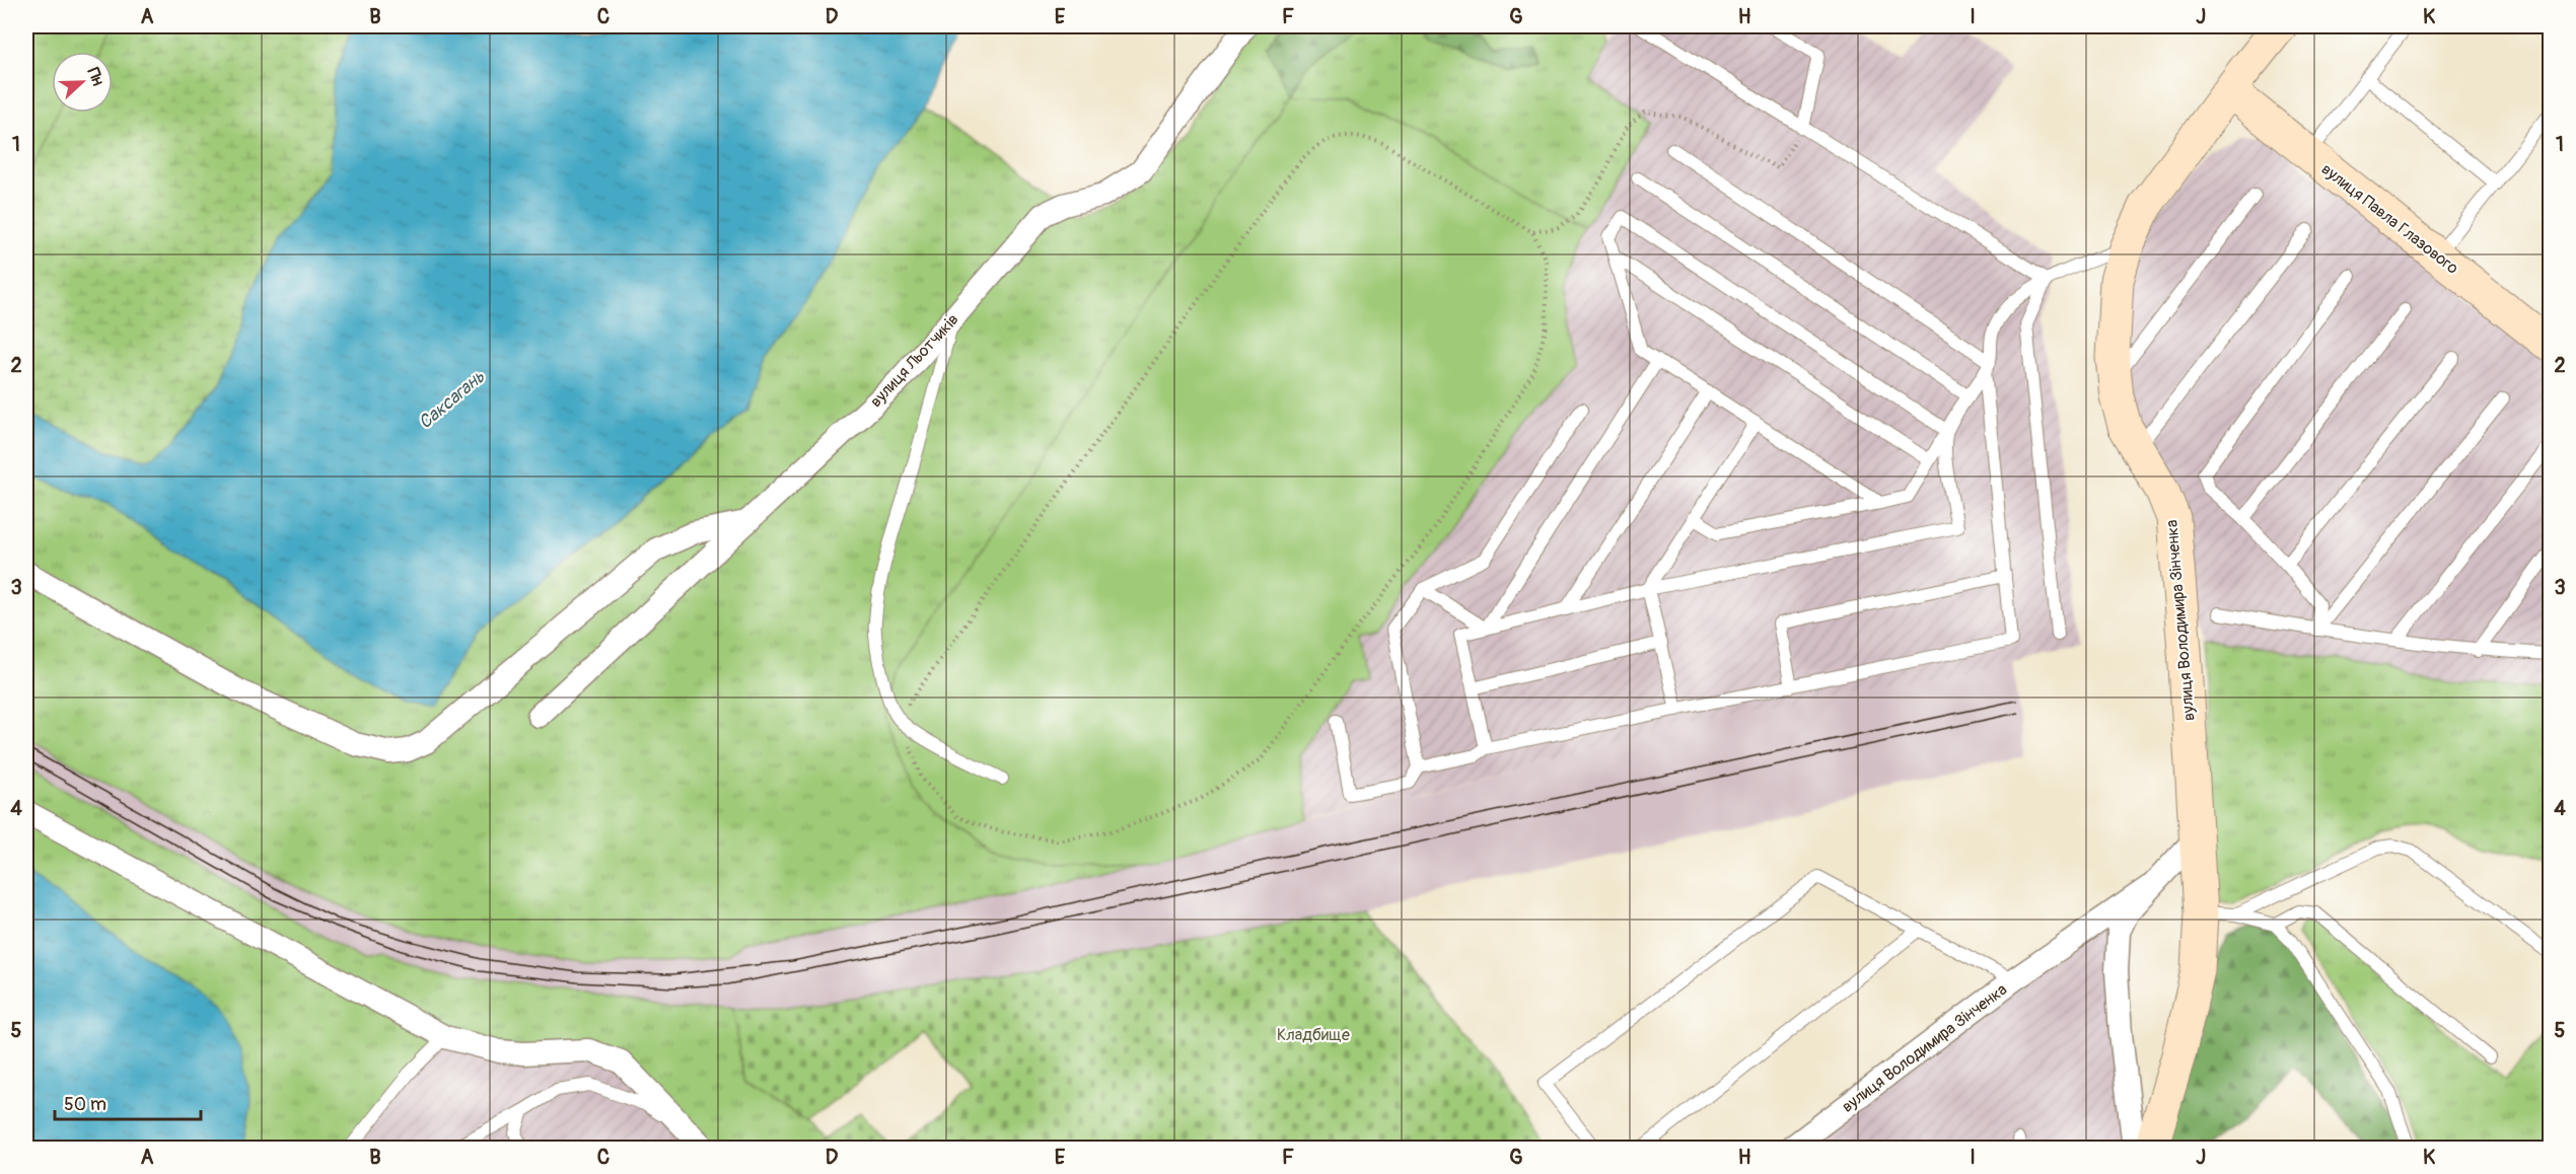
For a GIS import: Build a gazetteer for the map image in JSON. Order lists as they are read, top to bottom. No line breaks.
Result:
{"streets":{"main road":["вулиця Павла Глазового","вулиця Володимира Зінченка"],"street":["вулиця Льотчиків"]},"crossings":[["вулиця Павла Глазового","вулиця Володимира Зінченка"]],"water":["Саксагань"],"parks":["Кладбище"],"scale_bar":"50 m","north":"right","grid":{"columns":["A","B","C","D","E","F","G","H","I","J","K"],"rows":["1","2","3","4","5"]}}
